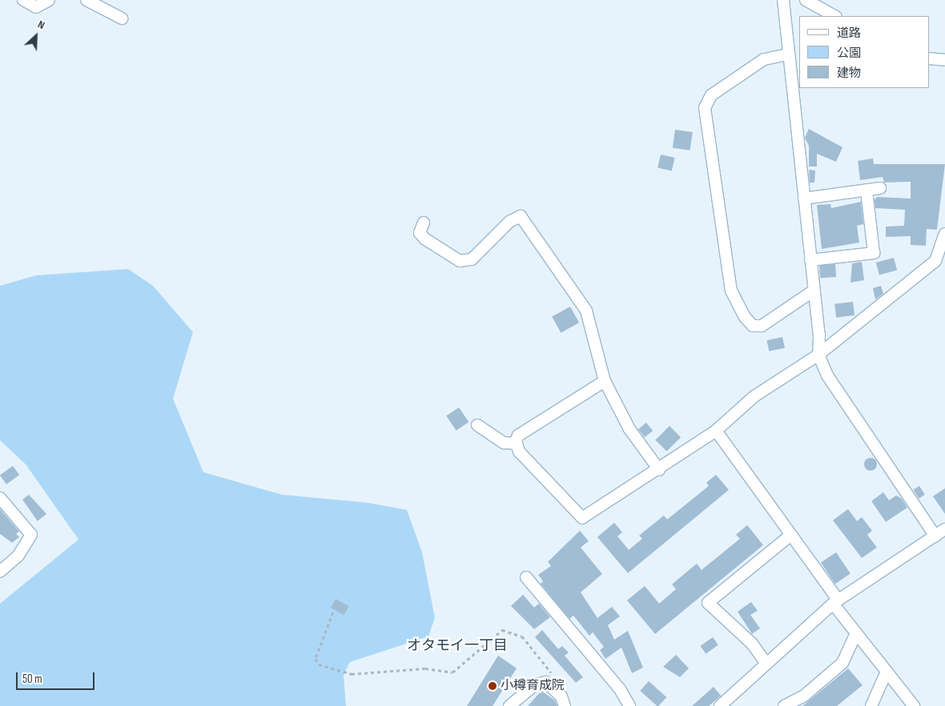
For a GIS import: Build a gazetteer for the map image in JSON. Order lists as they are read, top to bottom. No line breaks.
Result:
{"districts":["オタモイ一丁目"],"places":["小樽育成院"],"legend":["道路","公園","建物"],"scale_bar":"50 m","north":"top right"}
